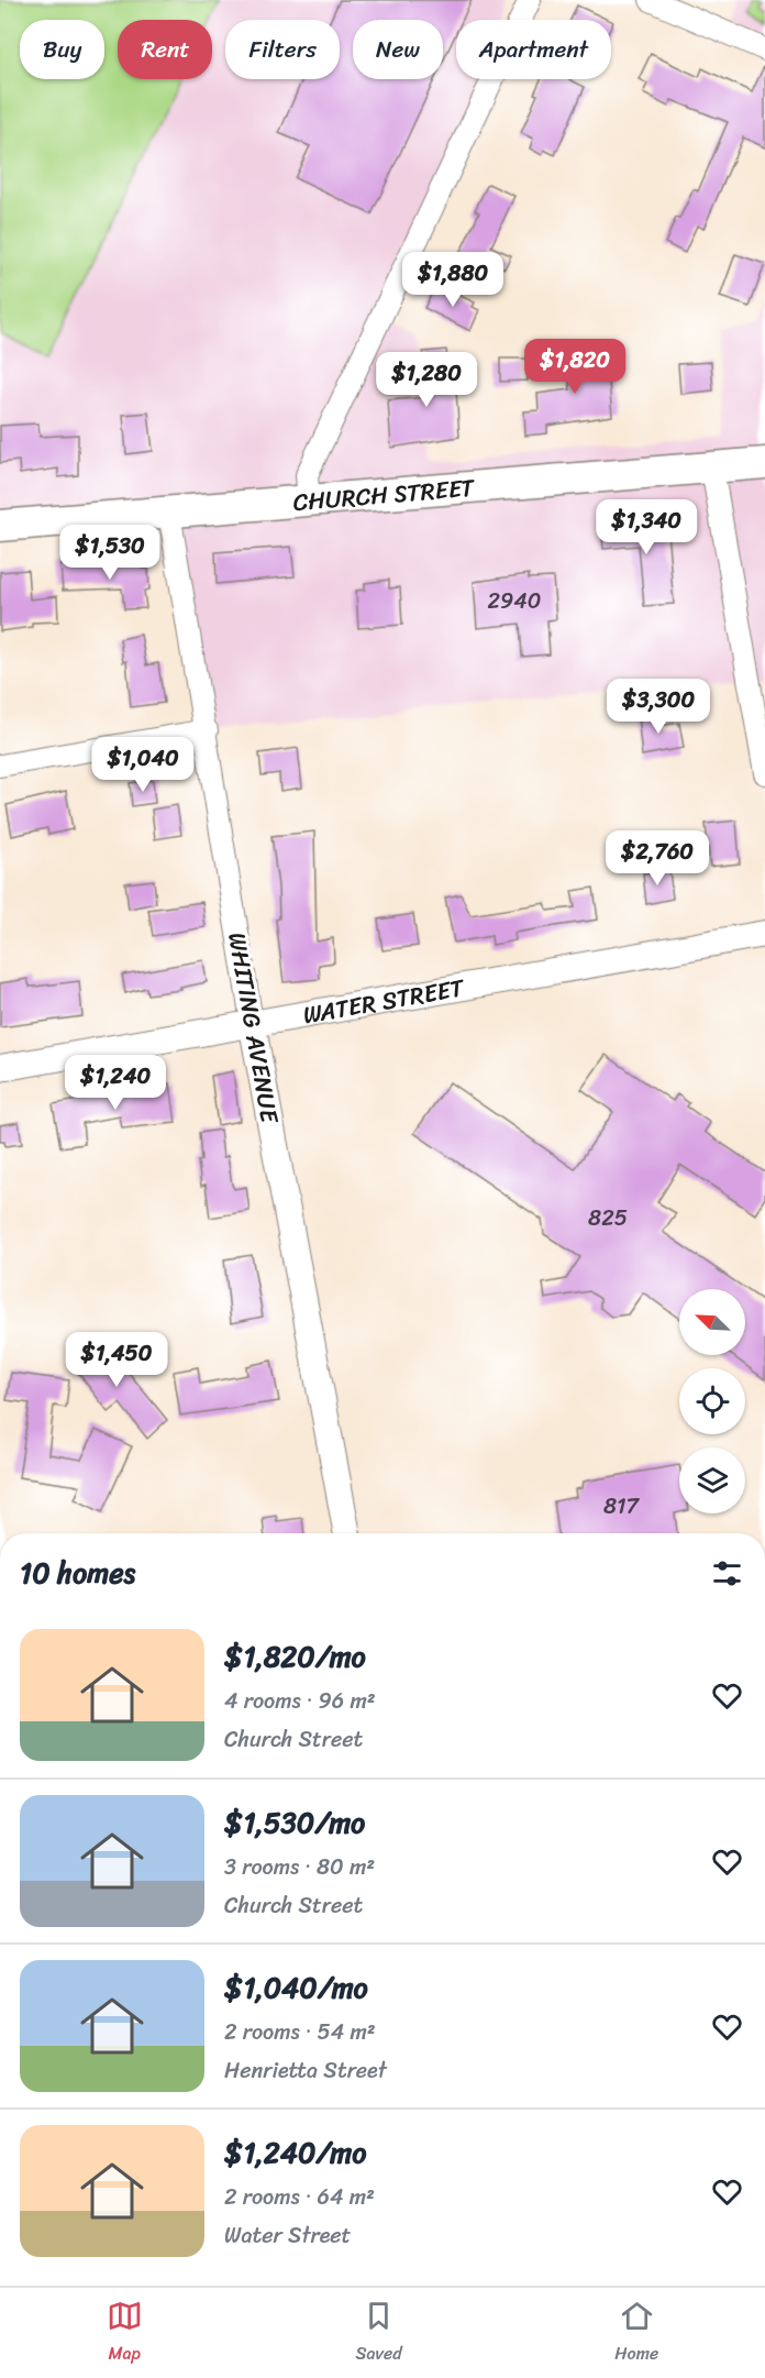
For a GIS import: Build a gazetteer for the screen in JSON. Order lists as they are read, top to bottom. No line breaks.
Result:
{"streets":{"main road":["CHURCH STREET"],"street":["WATER STREET","WHITING AVENUE"]},"crossings":[["CHURCH STREET","WHITING AVENUE"],["WATER STREET","WHITING AVENUE"]],"house_numbers":["2940","825","817"],"north":"top left","page":{"chip":["Buy","Rent","Filters","New","Apartment"],"price":["$1,880","$1,820","$1,280","$1,340","$1,530","$3,300","$1,040","$2,760","$1,240","$1,450"],"heading":"10 homes","list":[{"name":"$1,820/mo","note":"4 rooms · 96 m² · Church Street"},{"name":"$1,530/mo","note":"3 rooms · 80 m² · Church Street"},{"name":"$1,040/mo","note":"2 rooms · 54 m² · Henrietta Street"},{"name":"$1,240/mo","note":"2 rooms · 64 m² · Water Street"}],"tabs":["Map","Saved","Home"]}}
